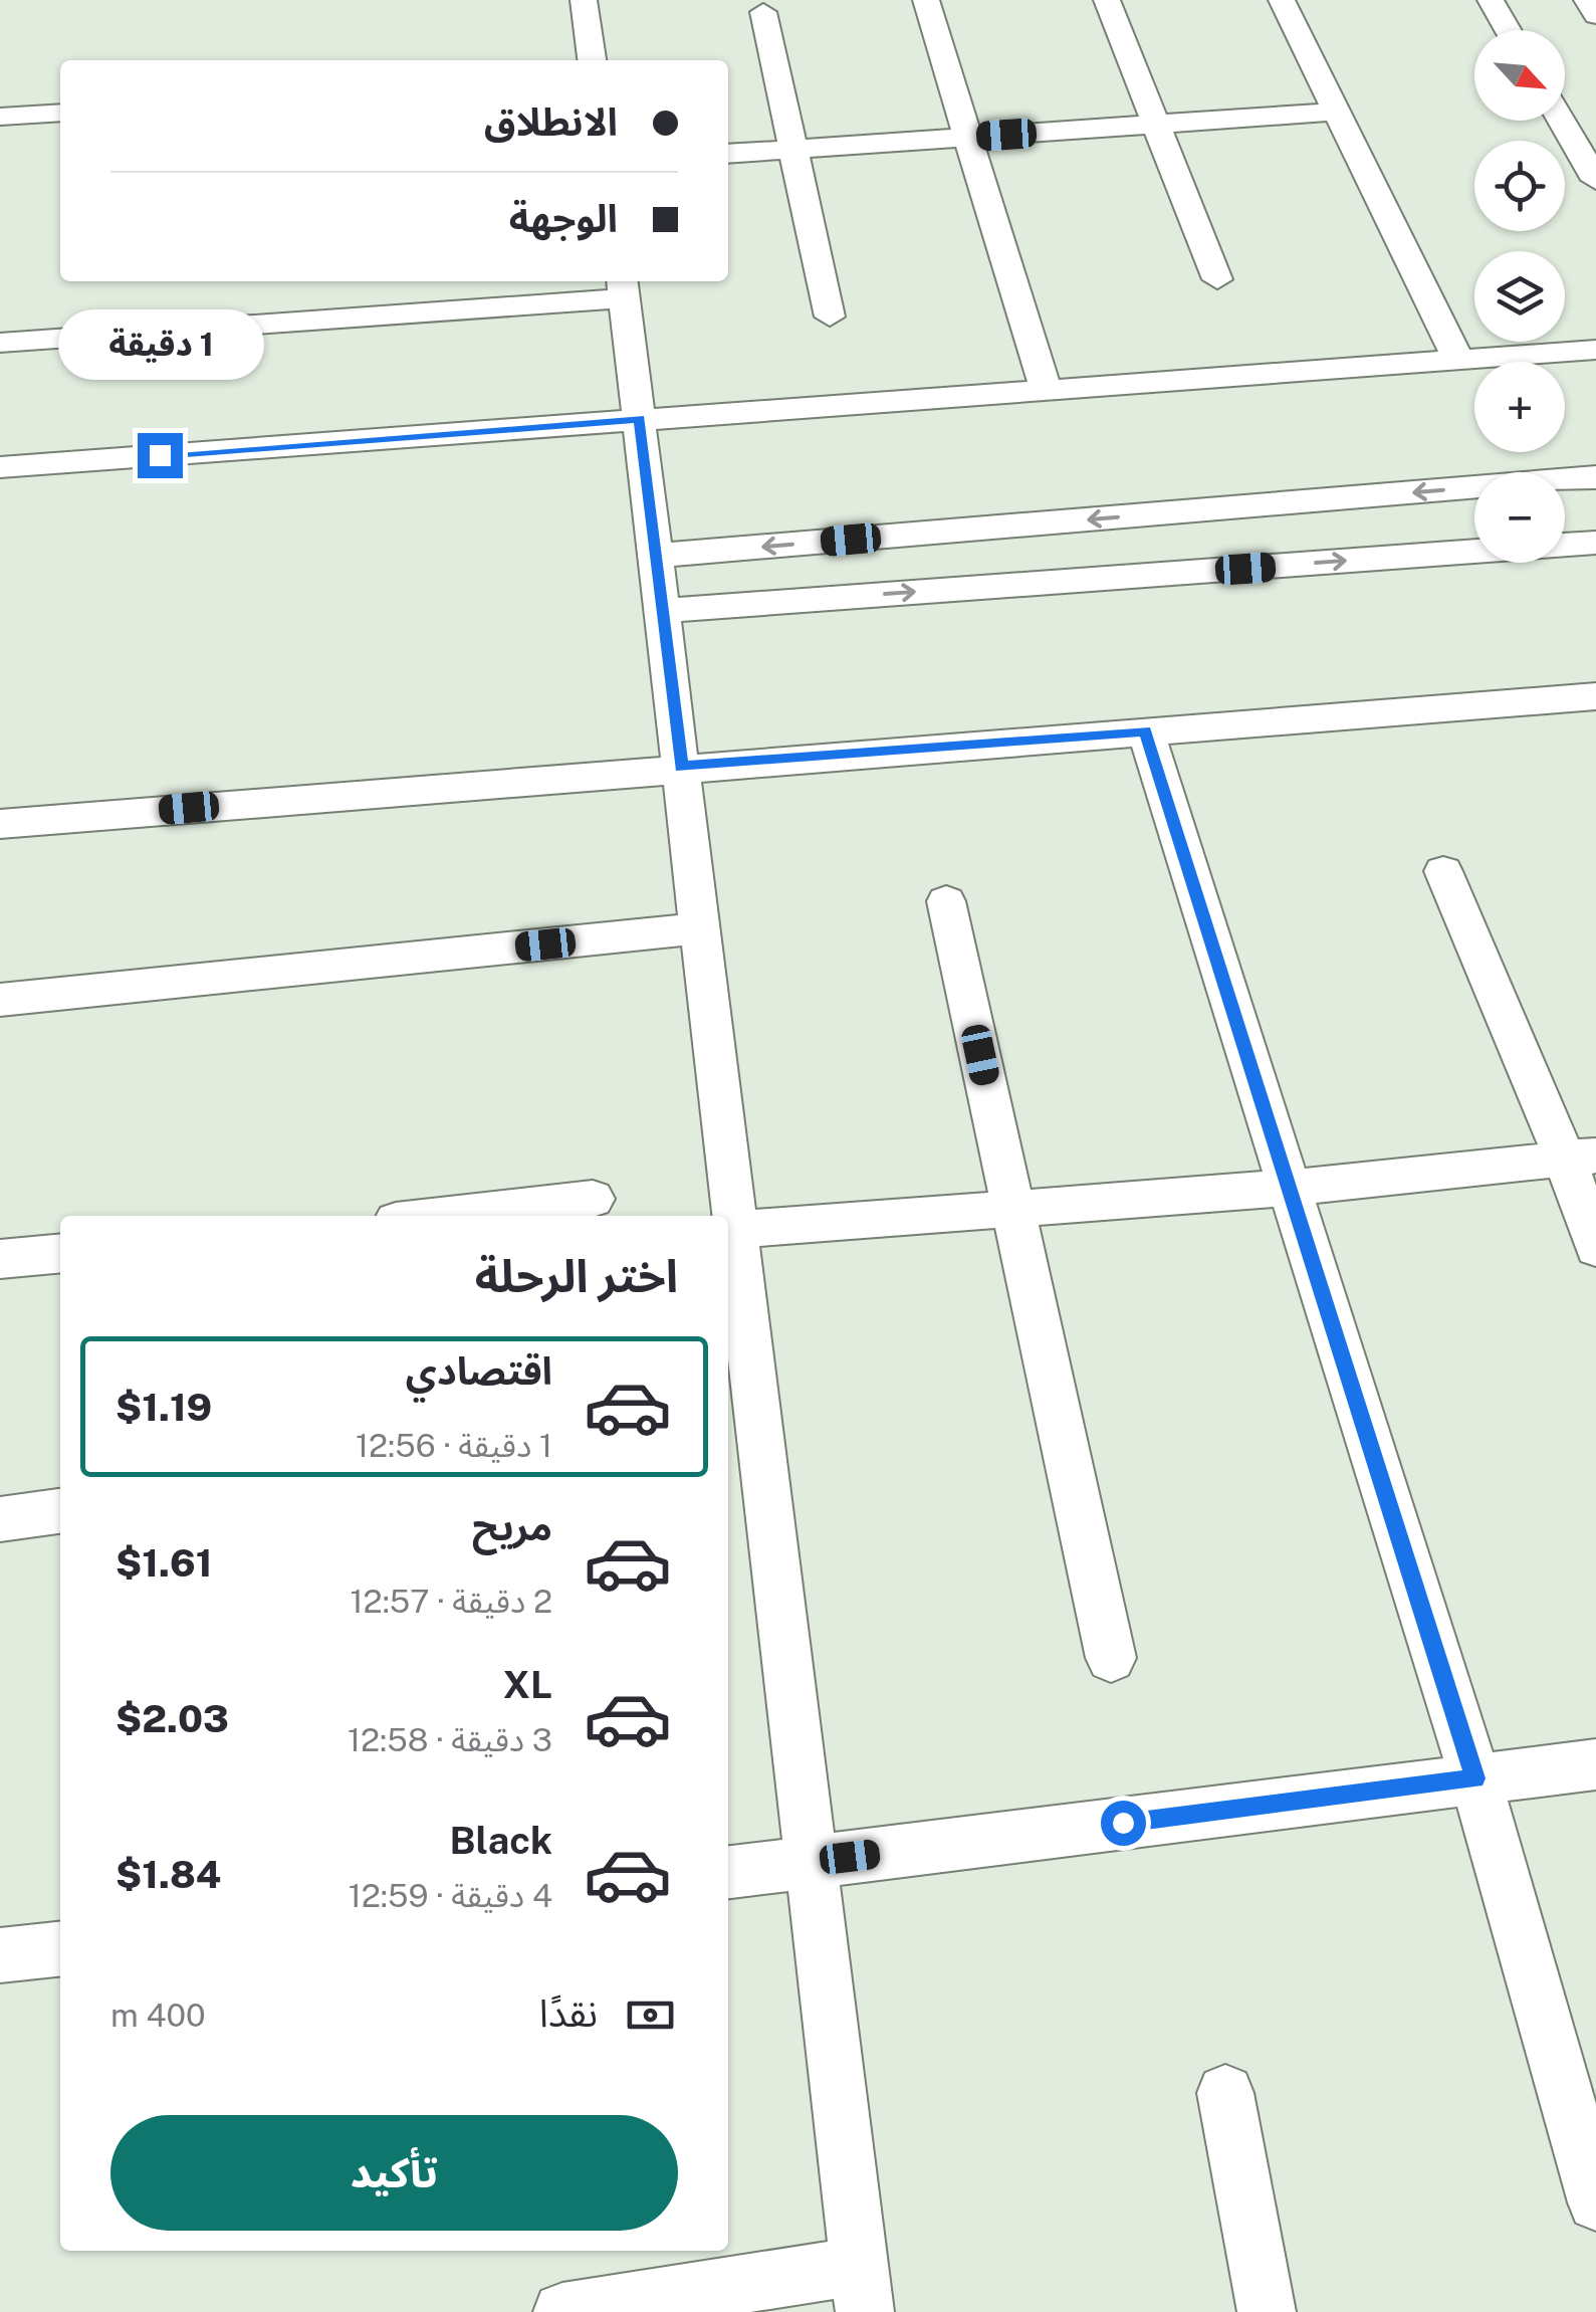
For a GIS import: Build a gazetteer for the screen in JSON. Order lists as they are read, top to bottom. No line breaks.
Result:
{"north":"bottom right","page":{"map_buttons":["+","−"],"banner":["الانطلاق","الوجهة"],"bubble":"1 دقيقة","heading":"اختر الرحلة","list":[{"name":"اقتصادي","note":"1 دقيقة · 12:56","value":"$1.19"},{"name":"مريح","note":"2 دقيقة · 12:57","value":"$1.61"},{"name":"XL","note":"3 دقيقة · 12:58","value":"$2.03"},{"name":"Black","note":"4 دقيقة · 12:59","value":"$1.84"}],"pay":["نقدًا","400 m"],"buttons":"تأكيد"}}
